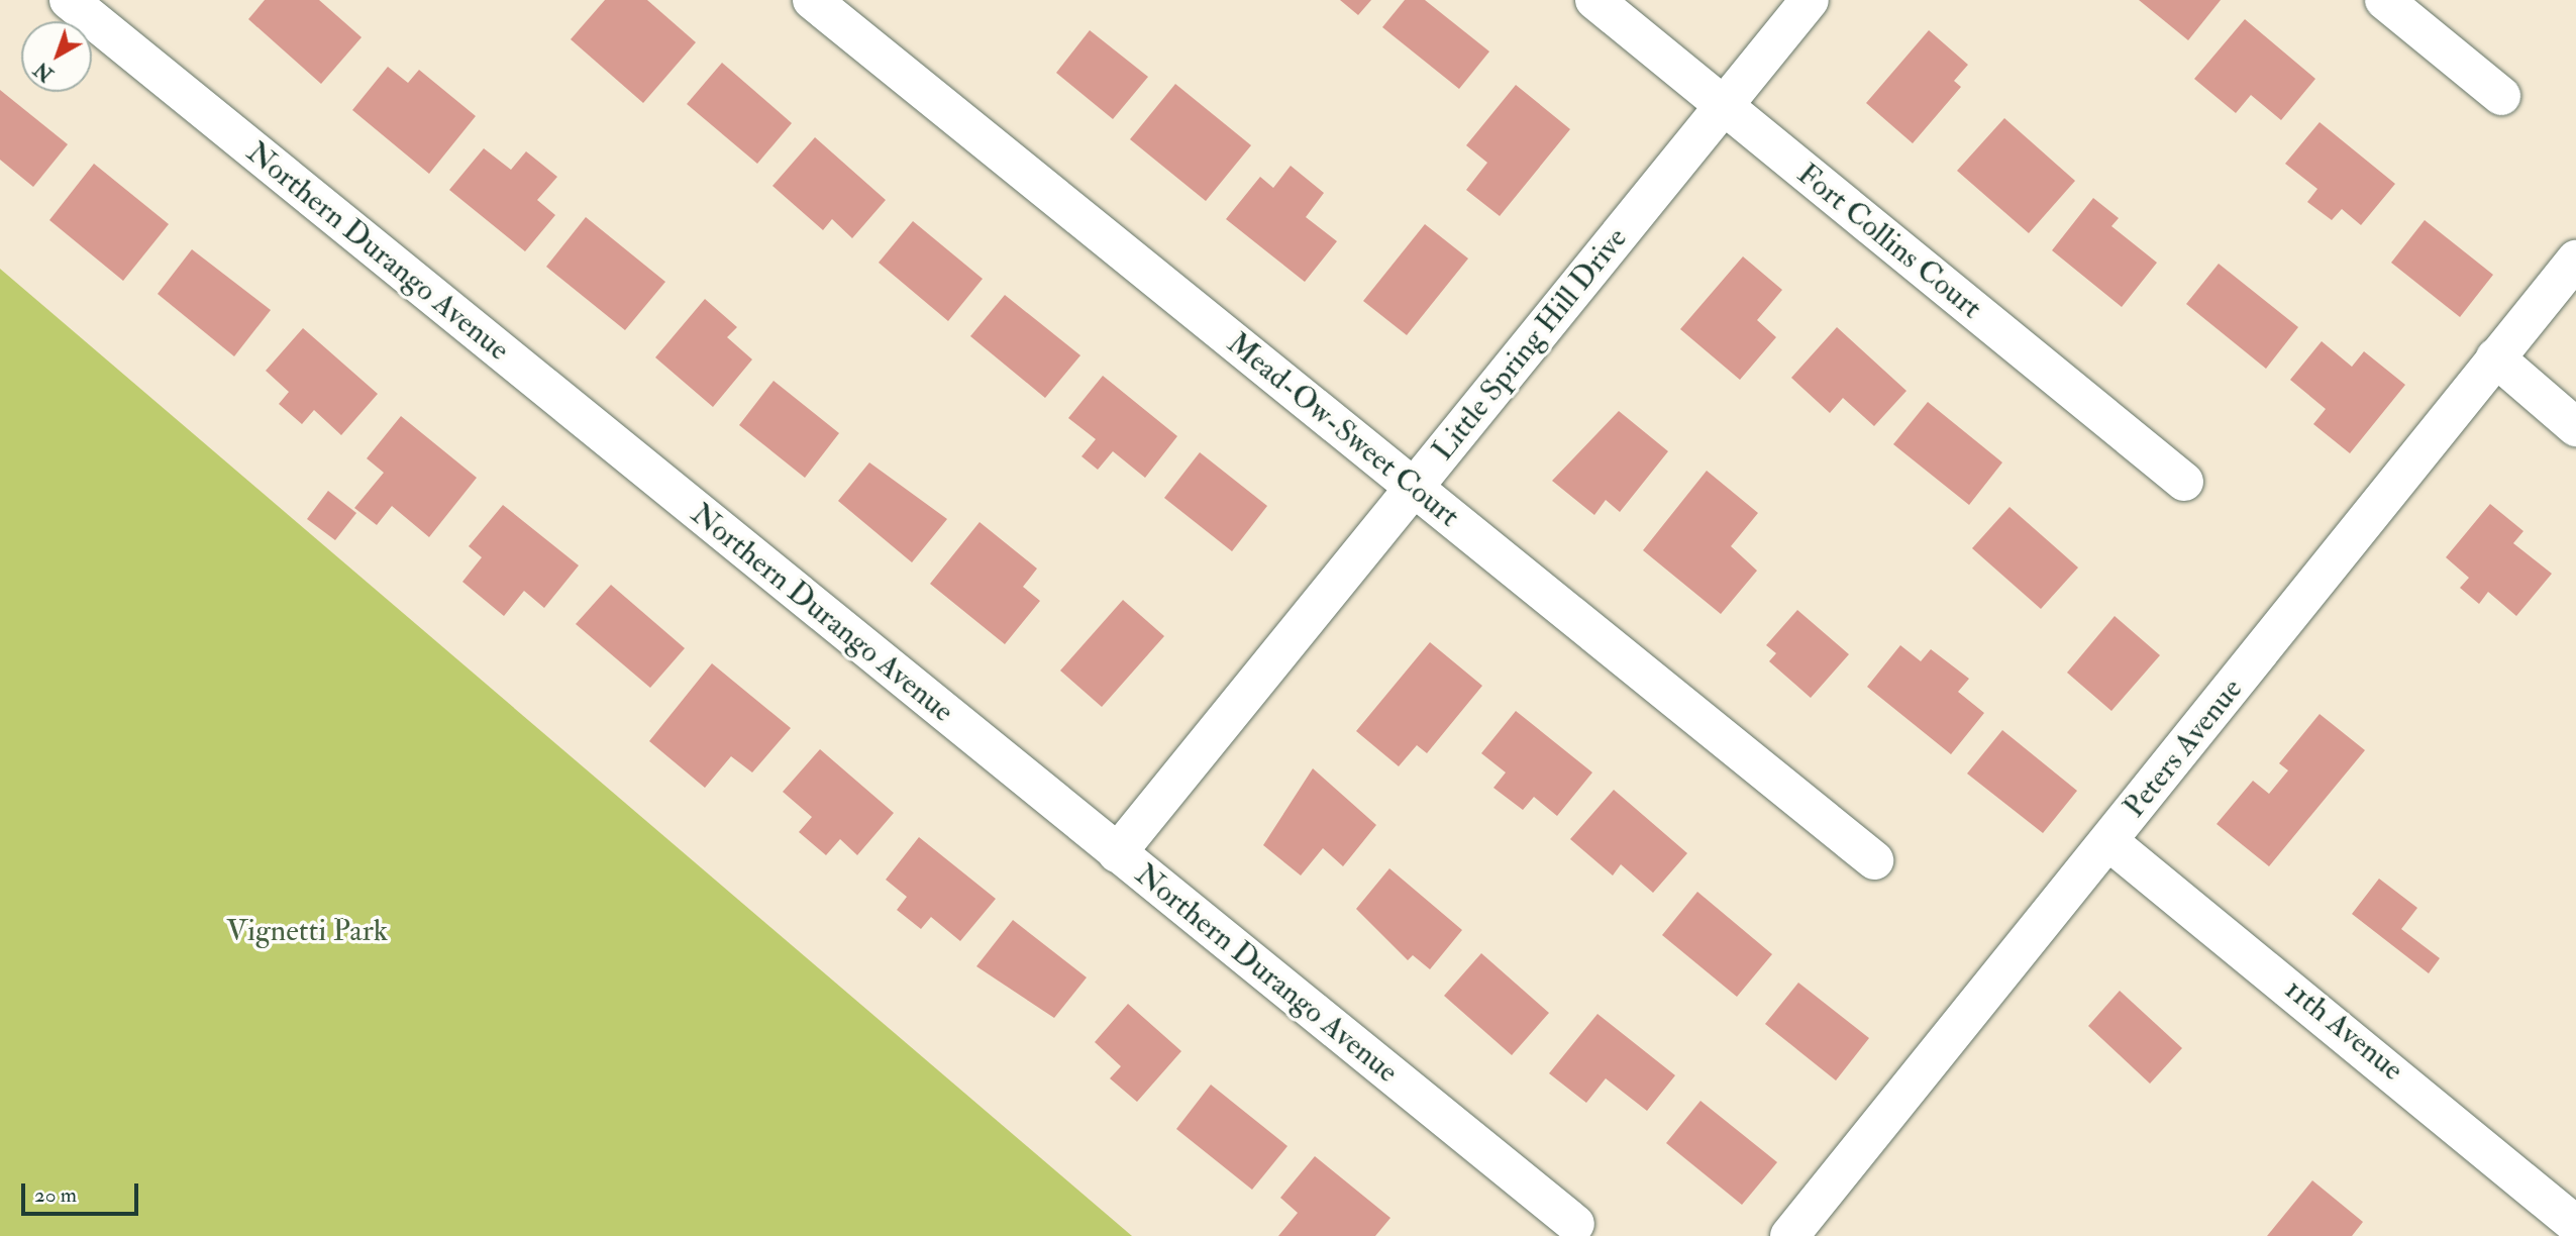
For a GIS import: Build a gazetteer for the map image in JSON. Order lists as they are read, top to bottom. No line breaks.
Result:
{"streets":{"street":["Fort Collins Court","Northern Durango Avenue","Little Spring Hill Drive","Mead-Ow-Sweet Court","Peters Avenue","11th Avenue"]},"crossings":[["Fort Collins Court","Little Spring Hill Drive"],["Northern Durango Avenue","Little Spring Hill Drive"],["Little Spring Hill Drive","Mead-Ow-Sweet Court"],["Peters Avenue","11th Avenue"]],"parks":["Vignetti Park"],"scale_bar":"20 m","north":"bottom left"}
